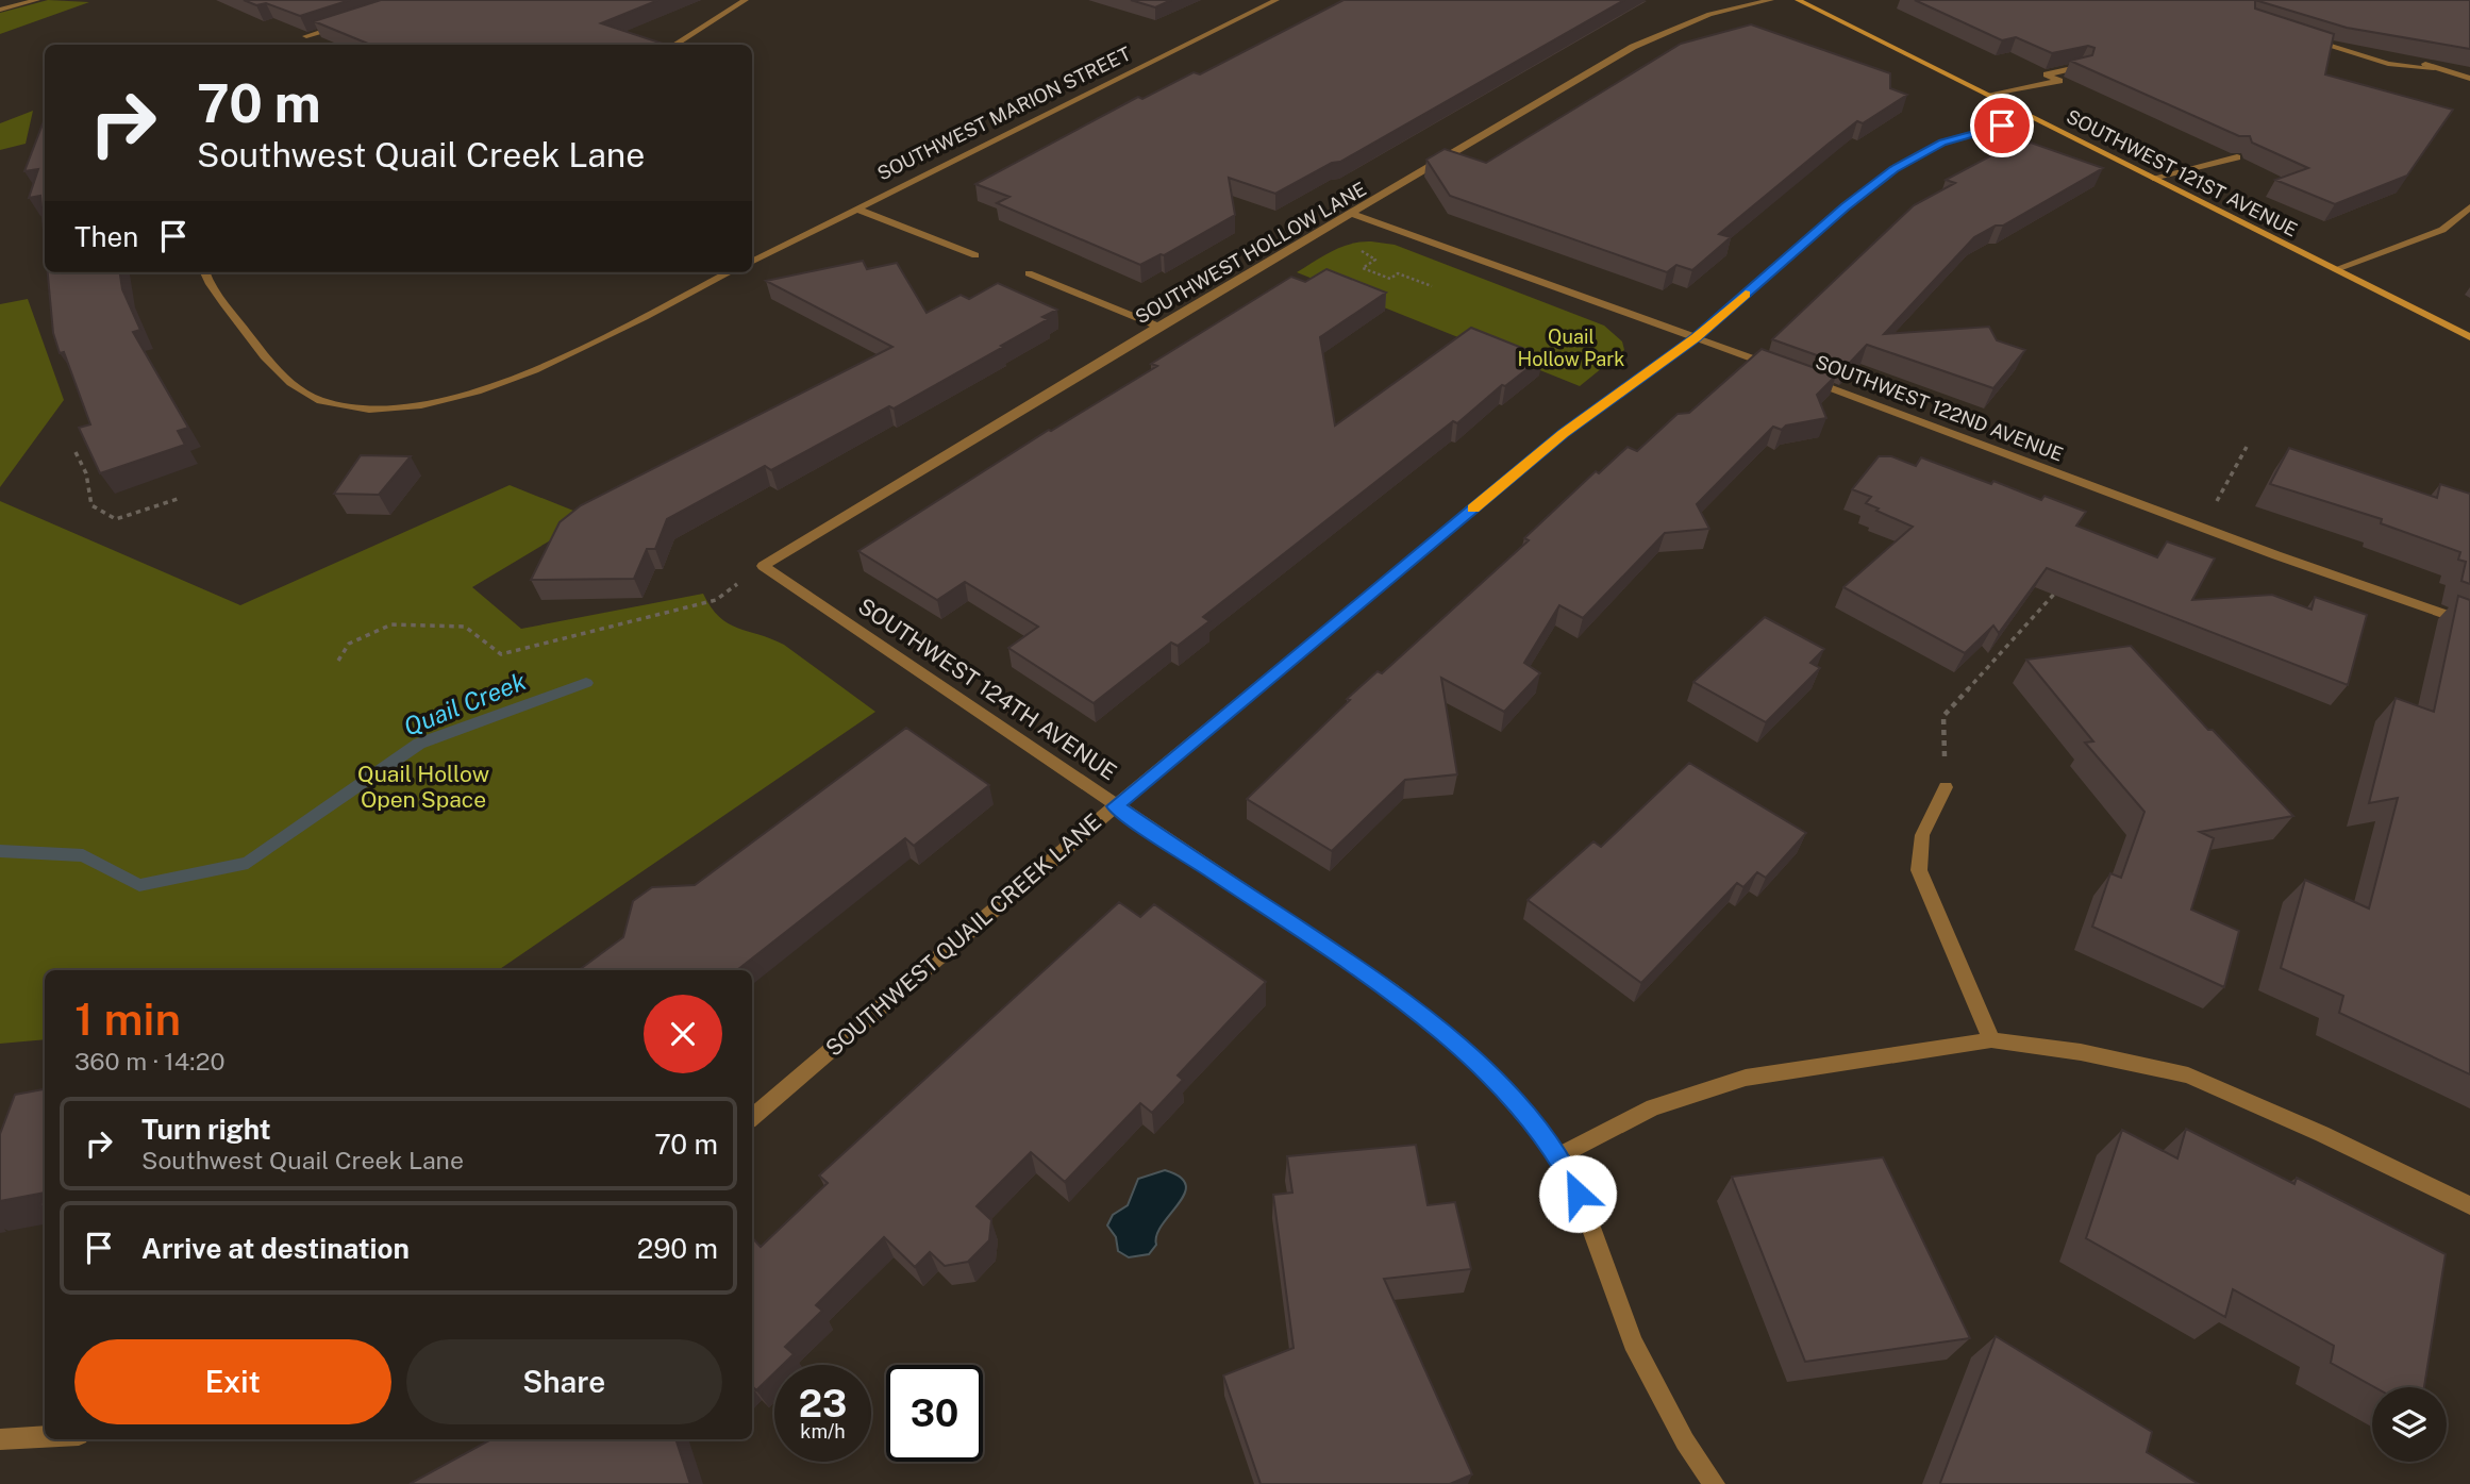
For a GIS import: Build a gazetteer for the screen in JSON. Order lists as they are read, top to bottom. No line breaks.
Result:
{"streets":{"main road":["SOUTHWEST 121ST AVENUE"],"street":["SOUTHWEST MARION STREET","SOUTHWEST HOLLOW LANE","SOUTHWEST 122ND AVENUE","SOUTHWEST 124TH AVENUE","SOUTHWEST QUAIL CREEK LANE"]},"crossings":[["SOUTHWEST 121ST AVENUE","SOUTHWEST QUAIL CREEK LANE"],["SOUTHWEST HOLLOW LANE","SOUTHWEST 122ND AVENUE"],["SOUTHWEST HOLLOW LANE","SOUTHWEST 124TH AVENUE"],["SOUTHWEST 122ND AVENUE","SOUTHWEST QUAIL CREEK LANE"],["SOUTHWEST 124TH AVENUE","SOUTHWEST QUAIL CREEK LANE"]],"water":["Quail Creek"],"parks":["Quail Hollow Park","Quail Hollow Open Space"],"page":{"turn":["70 m","Southwest Quail Creek Lane"],"then":"Then","heading":["1 min","360 m · 14:20"],"list":[{"name":"Turn right","note":"Southwest Quail Creek Lane","value":"70 m"},{"name":"Arrive at destination","value":"290 m"}],"buttons":["Exit","Share"],"speed":"23 km/h","limit":"30"}}
